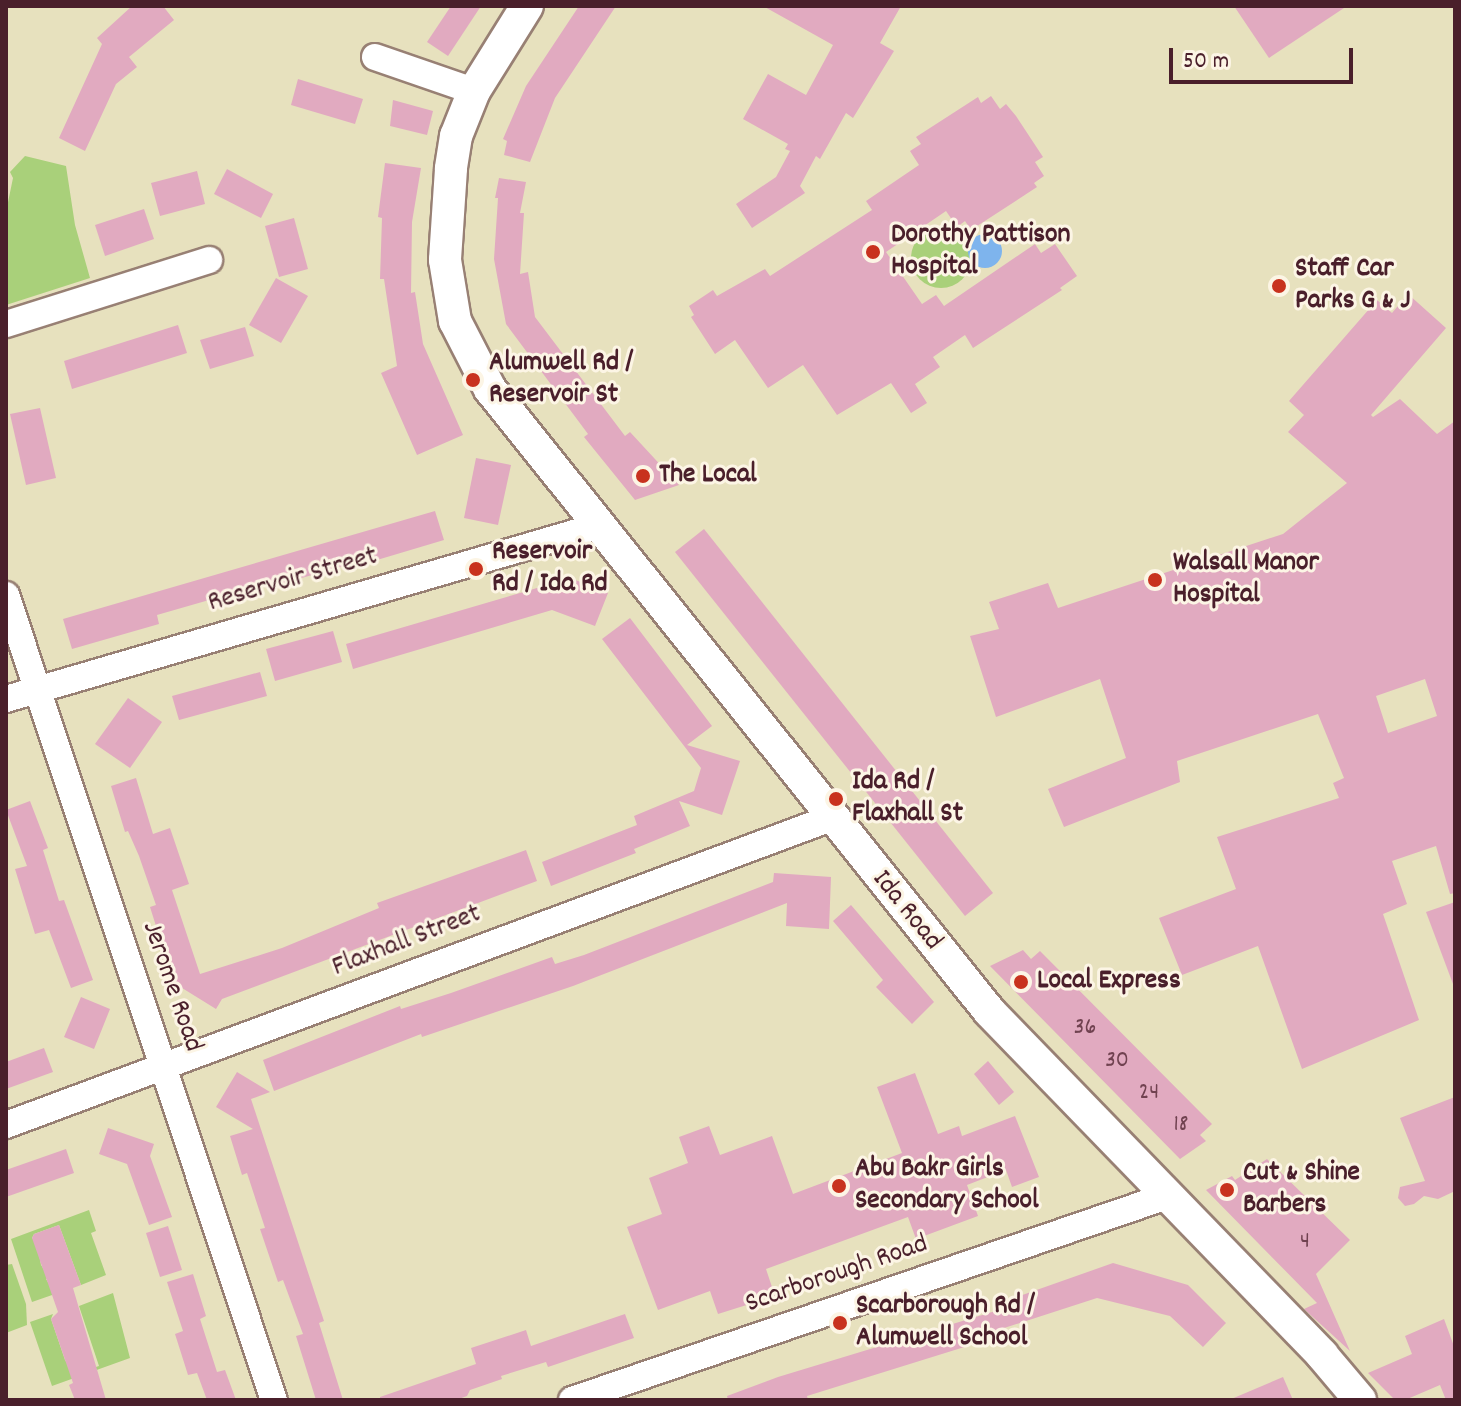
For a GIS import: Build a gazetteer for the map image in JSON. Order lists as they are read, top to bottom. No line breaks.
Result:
{"streets":{"street":["Reservoir Street","Ida Road","Flaxhall Street","Jerome Road","Scarborough Road"]},"crossings":[["Reservoir Street","Ida Road"],["Reservoir Street","Jerome Road"],["Ida Road","Flaxhall Street"],["Ida Road","Scarborough Road"],["Flaxhall Street","Jerome Road"]],"places":["Dorothy Pattison Hospital","Staff Car Parks G & J","Alumwell Rd / Reservoir St","The Local","Reservoir Rd / Ida Rd","Walsall Manor Hospital","Ida Rd / Flaxhall St","Local Express","Abu Bakr Girls Secondary School","Cut & Shine Barbers","Scarborough Rd / Alumwell School"],"house_numbers":["36","30","24","18","4"],"scale_bar":"50 m"}
